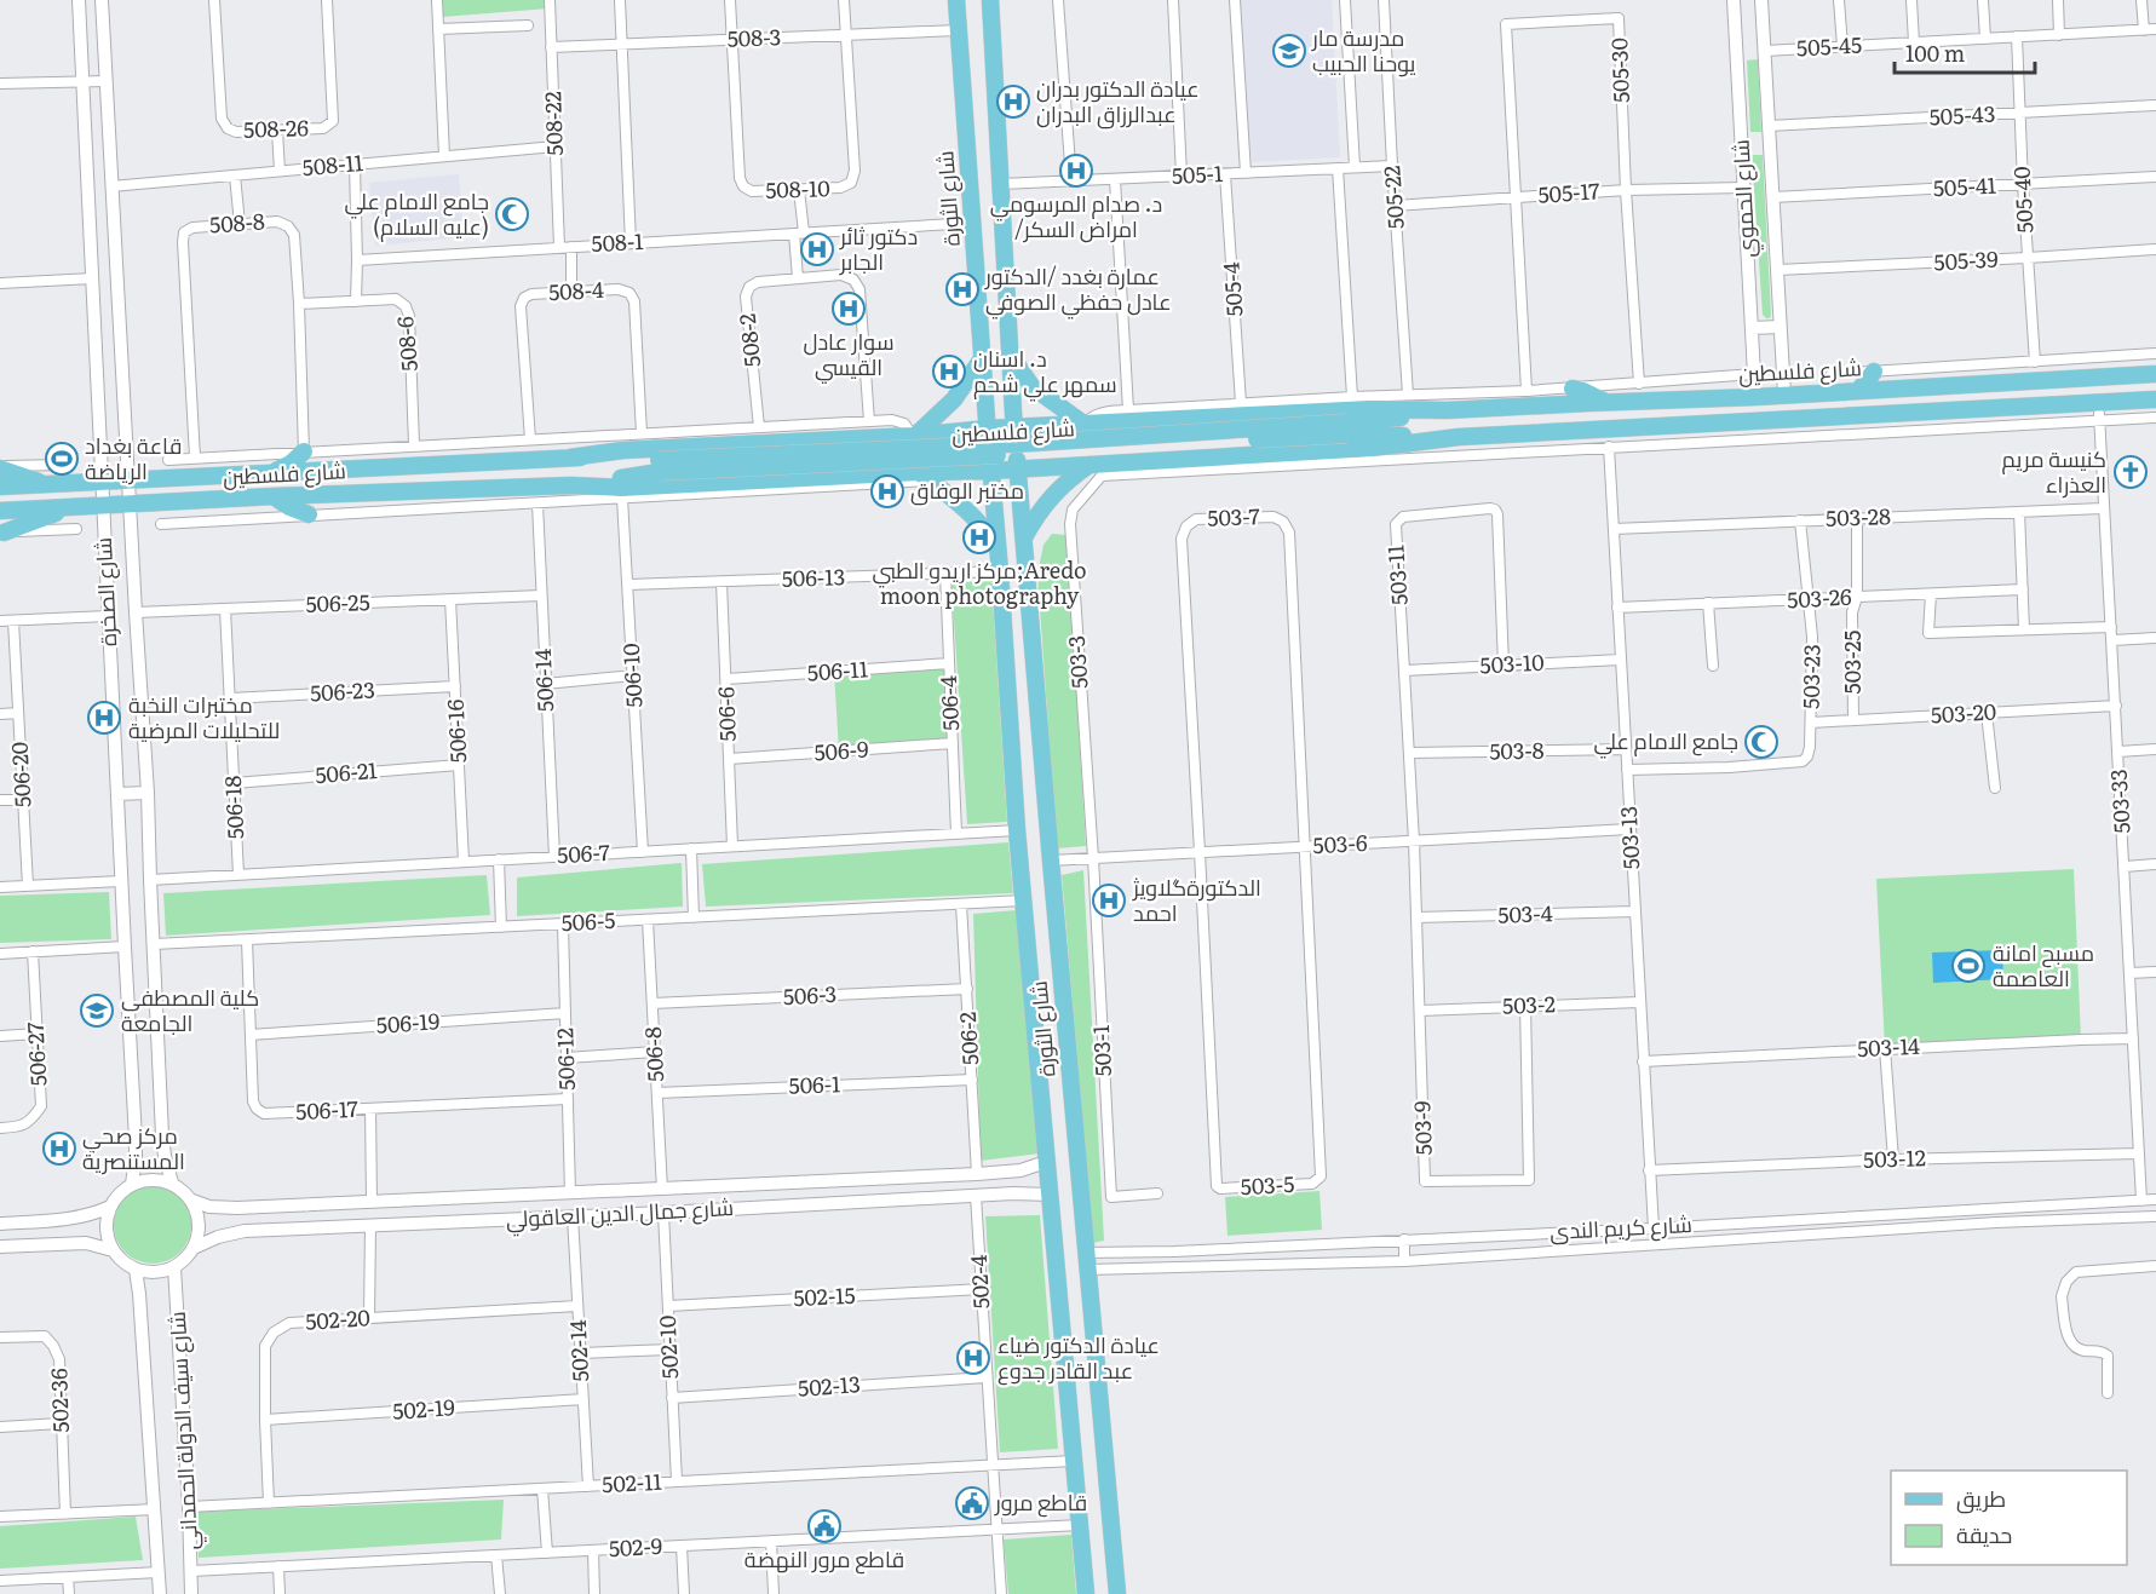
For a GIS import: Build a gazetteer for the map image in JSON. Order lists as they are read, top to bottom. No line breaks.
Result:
{"streets":{"main road":["شارع الثورة","شارع فلسطين"],"street":["508-3","505-45","505-30","505-43","508-22","508-26","508-11","505-1","505-41","508-10","505-17","505-22","شارع الحموي","505-40","508-8","508-1","505-39","505-4","508-4","508-2","508-6","503-7","503-28","503-11","506-13","شارع الصخرة","503-26","506-25","503-3","503-25","503-10","506-11","506-10","503-23","506-14","506-23","506-4","506-6","503-20","506-16","506-9","503-8","506-21","506-20","503-33","506-18","503-13","503-6","506-7","503-4","506-5","506-3","503-2","506-19","506-2","503-14","503-1","506-27","506-8","506-12","506-1","506-17","503-9","503-12","503-5","شارع جمال الدين العاقولي","شارع كريم الندى","502-4","502-15","502-20","502-10","502-14","502-13","502-36","502-19","شارع سيف الدولة الحمداني","502-11","502-9"]},"crossings":[["508-3","508-22"],["508-3","508-10"],["508-3","شارع الثورة"],["505-45","شارع الحموي"],["505-45","505-40"],["505-30","505-17"],["505-43","شارع الحموي"],["505-43","505-40"],["508-22","508-11"],["508-22","508-1"],["508-22","508-4"],["508-11","شارع الصخرة"],["505-1","505-22"],["505-1","505-4"],["505-41","شارع الحموي"],["505-41","505-40"],["505-17","505-22"],["505-17","شارع الحموي"],["شارع الثورة","508-1"],["شارع الثورة","شارع فلسطين"],["شارع الثورة","506-13"],["شارع الثورة","503-6"],["شارع الثورة","506-7"],["شارع الثورة","506-5"],["شارع الثورة","شارع جمال الدين العاقولي"],["شارع الثورة","شارع كريم الندى"],["شارع الثورة","502-11"],["شارع الثورة","502-9"],["شارع الحموي","505-39"],["شارع الحموي","شارع فلسطين"],["505-40","505-39"],["508-8","508-6"],["شارع فلسطين","شارع الصخرة"],["شارع فلسطين","503-3"],["شارع فلسطين","503-33"],["503-7","503-6"],["503-7","503-5"],["503-28","503-25"],["503-28","503-23"],["503-28","503-33"],["503-28","503-13"],["503-11","503-10"],["503-11","503-8"],["503-11","503-6"],["503-11","503-9"],["506-13","506-10"],["506-13","506-4"],["506-13","506-6"],["شارع الصخرة","506-25"],["شارع الصخرة","506-7"],["شارع الصخرة","506-5"],["شارع الصخرة","شارع جمال الدين العاقولي"],["شارع الصخرة","شارع سيف الدولة الحمداني"],["503-26","503-25"],["503-26","503-23"],["503-26","503-13"],["506-25","506-14"],["506-25","506-16"],["506-25","506-18"],["503-3","503-6"],["503-3","503-1"],["503-25","503-20"],["503-10","503-13"],["506-11","506-4"],["506-11","506-6"],["506-10","506-7"],["503-23","503-20"],["503-23","503-13"],["506-14","506-7"],["506-23","506-16"],["506-23","506-18"],["506-4","506-9"],["506-4","506-7"],["506-6","506-9"],["506-6","506-7"],["503-20","503-33"],["506-16","506-21"],["506-16","506-7"],["503-8","503-13"],["506-21","506-18"],["503-33","503-14"],["503-33","503-12"],["503-33","شارع كريم الندى"],["506-18","506-7"],["503-13","503-6"],["503-13","503-4"],["503-13","503-2"],["503-13","503-14"],["503-13","503-12"],["503-13","شارع كريم الندى"],["503-6","503-1"],["503-6","503-9"],["503-6","503-5"],["503-4","503-9"],["506-5","506-2"],["506-5","506-8"],["506-5","506-12"],["506-5","506-17"],["506-3","506-2"],["506-3","506-8"],["503-2","503-9"],["506-19","506-12"],["506-19","506-17"],["506-2","506-1"],["506-2","شارع جمال الدين العاقولي"],["506-8","506-1"],["506-8","شارع جمال الدين العاقولي"],["506-12","506-17"],["506-12","شارع جمال الدين العاقولي"],["شارع جمال الدين العاقولي","502-4"],["شارع جمال الدين العاقولي","502-10"],["شارع جمال الدين العاقولي","502-14"],["شارع جمال الدين العاقولي","شارع سيف الدولة الحمداني"],["502-4","502-15"],["502-4","502-13"],["502-4","502-11"],["502-4","502-9"],["502-15","502-10"],["502-20","502-14"],["502-20","502-19"],["502-20","502-11"],["502-10","502-13"],["502-10","502-11"],["502-14","502-19"],["502-14","502-11"],["شارع سيف الدولة الحمداني","502-11"],["شارع سيف الدولة الحمداني","502-9"]],"places":{"school or university":["مدرسة مار يوحنا الحبيب","كلية المصطفى الجامعة"],"hospital":["عيادة الدكتور بدران عبدالرزاق البدران","د. صدام المرسومي /امراض السكر","دكتور ثائر الجابر","عمارة بغدد /الدكتور عادل حفظي الصوفي","سوار عادل القيسي","د. اسنان سمهر علي شحم","مختبر الوفاق","مركز اريدو الطبي;Aredo moon photography","مختبرات النخبة للتحليلات المرضية","الدكتورةگلاويژ احمد","مركز صحي المستنصرية","عيادة الدكتور ضياء عبد القادر جدوع"],"mosque":["جامع الامام علي (عليه السلام)","جامع الامام علي"],"sports":["قاعة بغداد الرياضة","مسبح امانة العاصمة"],"church":["كنيسة مريم العذراء"],"public building":["قاطع مرور","قاطع مرور النهضة"]},"legend":["طريق","حديقة"],"scale_bar":"100 m"}
